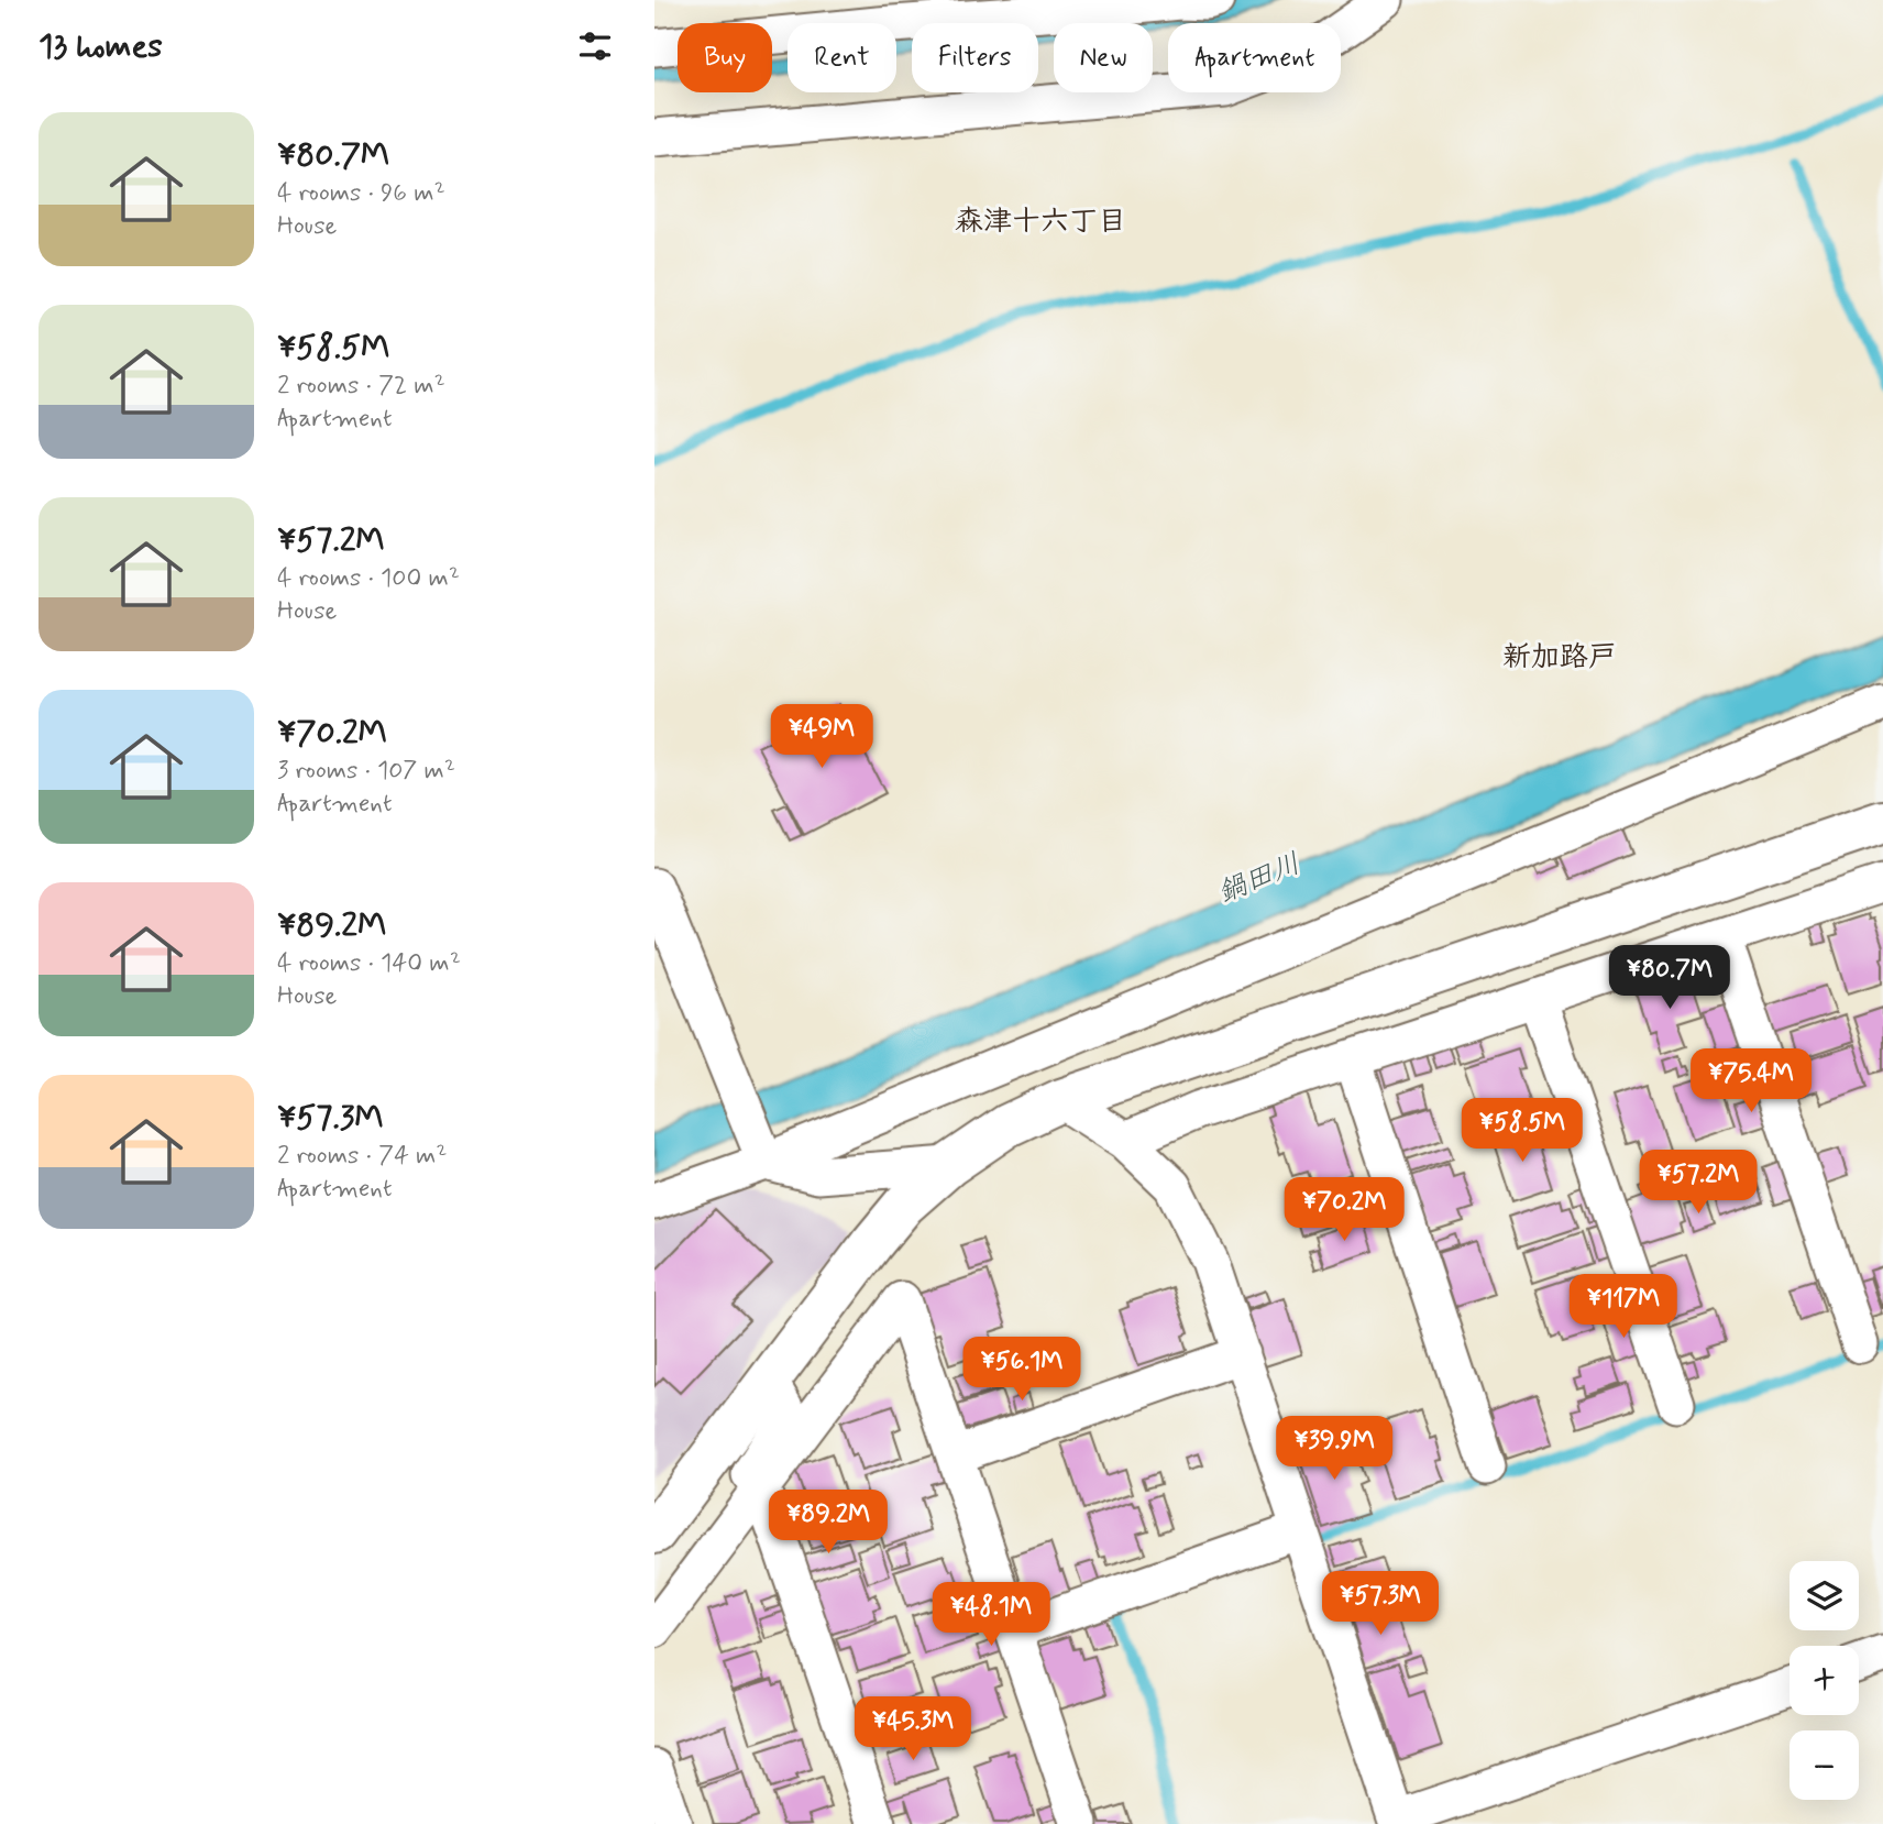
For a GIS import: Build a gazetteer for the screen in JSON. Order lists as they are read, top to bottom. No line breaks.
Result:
{"districts":["森津十六丁目","新加路戸"],"water":["鍋田川"],"page":{"heading":"13 homes","chip":["Buy","Rent","Filters","New","Apartment"],"list":[{"name":"¥80.7M","note":"4 rooms · 96 m² · House"},{"name":"¥58.5M","note":"2 rooms · 72 m² · Apartment"},{"name":"¥57.2M","note":"4 rooms · 100 m² · House"},{"name":"¥70.2M","note":"3 rooms · 107 m² · Apartment"},{"name":"¥89.2M","note":"4 rooms · 140 m² · House"},{"name":"¥57.3M","note":"2 rooms · 74 m² · Apartment"}],"price":["¥49M","¥80.7M","¥75.4M","¥58.5M","¥57.2M","¥70.2M","¥117M","¥56.1M","¥39.9M","¥89.2M","¥57.3M","¥48.1M","¥45.3M"],"map_buttons":["+","−"]}}
